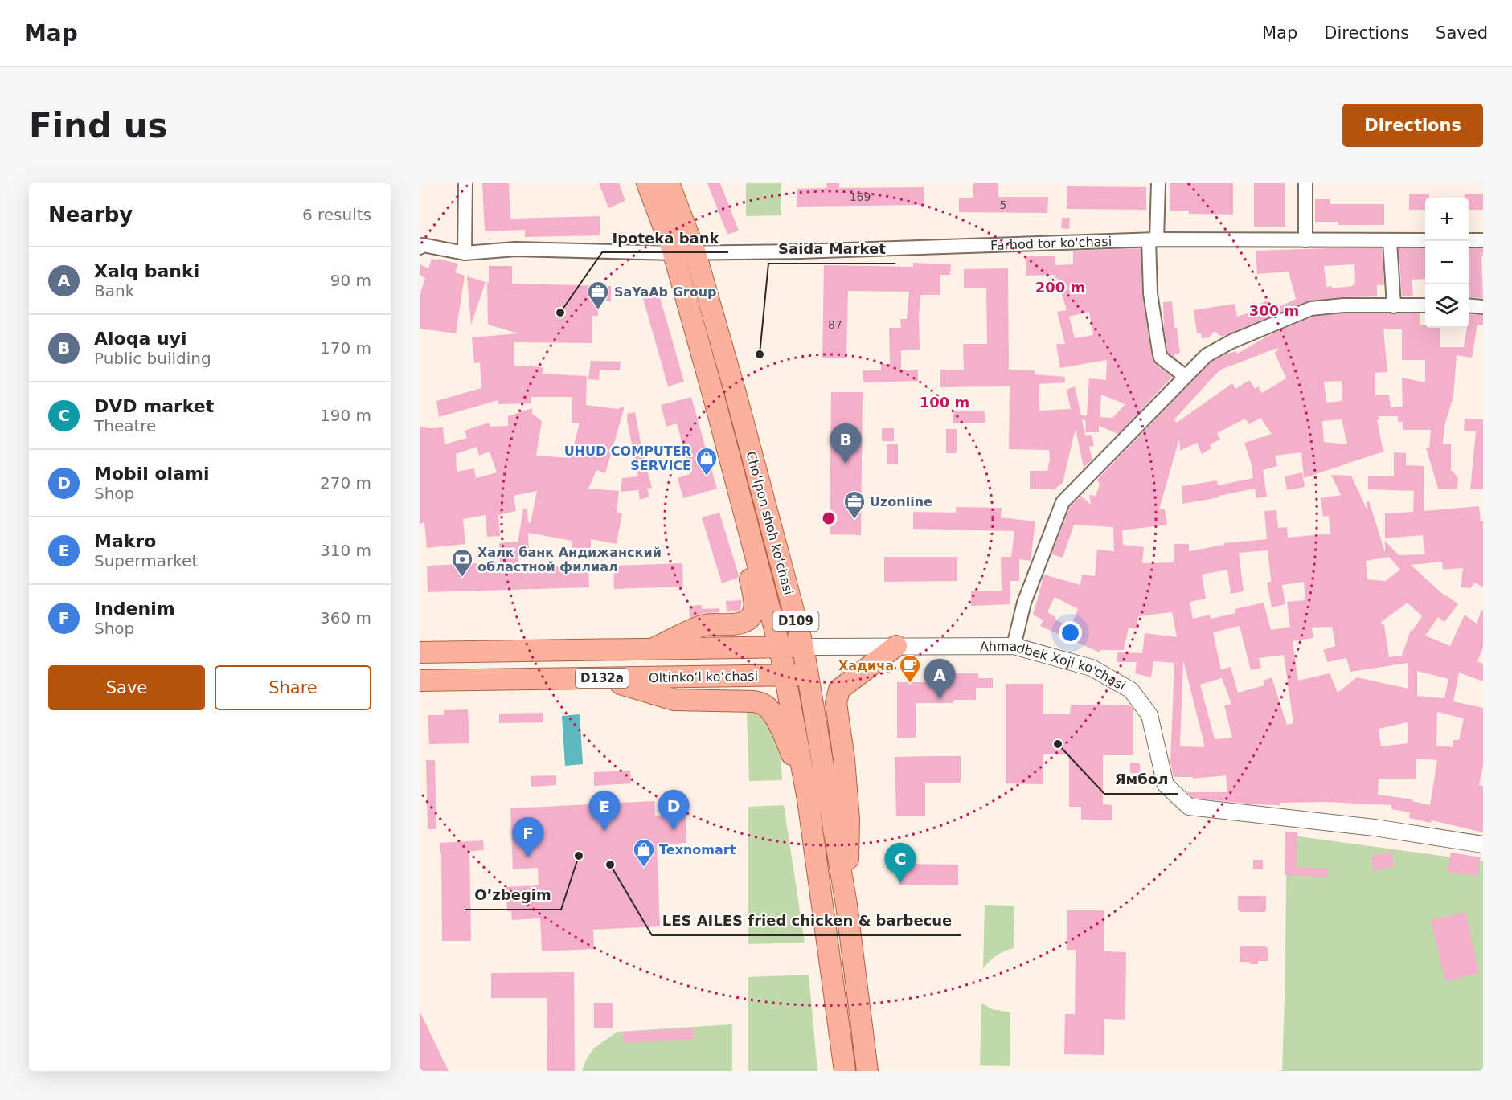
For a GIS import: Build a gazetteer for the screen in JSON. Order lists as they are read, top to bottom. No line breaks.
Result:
{"streets":{"main road":["Choʻlpon shoh koʻchasi","D109","Oltinkoʻl koʻchasi","D132a"],"street":["Farhod tor ko'chasi","Ahmadbek Xoji ko'chasi"]},"crossings":[["Farhod tor ko'chasi","Choʻlpon shoh koʻchasi"],["Choʻlpon shoh koʻchasi","Ahmadbek Xoji ko'chasi"],["Choʻlpon shoh koʻchasi","Oltinkoʻl koʻchasi"],["Choʻlpon shoh koʻchasi","D132a"],["Ahmadbek Xoji ko'chasi","Oltinkoʻl koʻchasi"],["Ahmadbek Xoji ko'chasi","D132a"],["Oltinkoʻl koʻchasi","D132a"]],"places":{"office":["SaYaAb Group","Uzonline"],"other":["Ipoteka bank","Saida Market","Ямбол","O’zbegim","LES AILES fried chicken & barbecue"],"shop":["UHUD COMPUTER SERVICE","Texnomart"],"bank":["Халк банк Андижанский областной филиал"],"cafe":["Хадича"]},"house_numbers":["169","5","87"],"page":{"header":"Map","nav":["Map","Directions","Saved"],"buttons":["Directions",["Save","Share"]],"title":"Find us","heading":["Nearby","6 results"],"map_buttons":["+","−"],"list":[{"mark":"A","name":"Xalq banki","note":"Bank","value":"90 m"},{"mark":"B","name":"Aloqa uyi","note":"Public building","value":"170 m"},{"mark":"C","name":"DVD market","note":"Theatre","value":"190 m"},{"mark":"D","name":"Mobil olami","note":"Shop","value":"270 m"},{"mark":"E","name":"Makro","note":"Supermarket","value":"310 m"},{"mark":"F","name":"Indenim","note":"Shop","value":"360 m"}],"pins":["B","A","D","E","F","C"]},"rings":["200 m","300 m","100 m"]}
